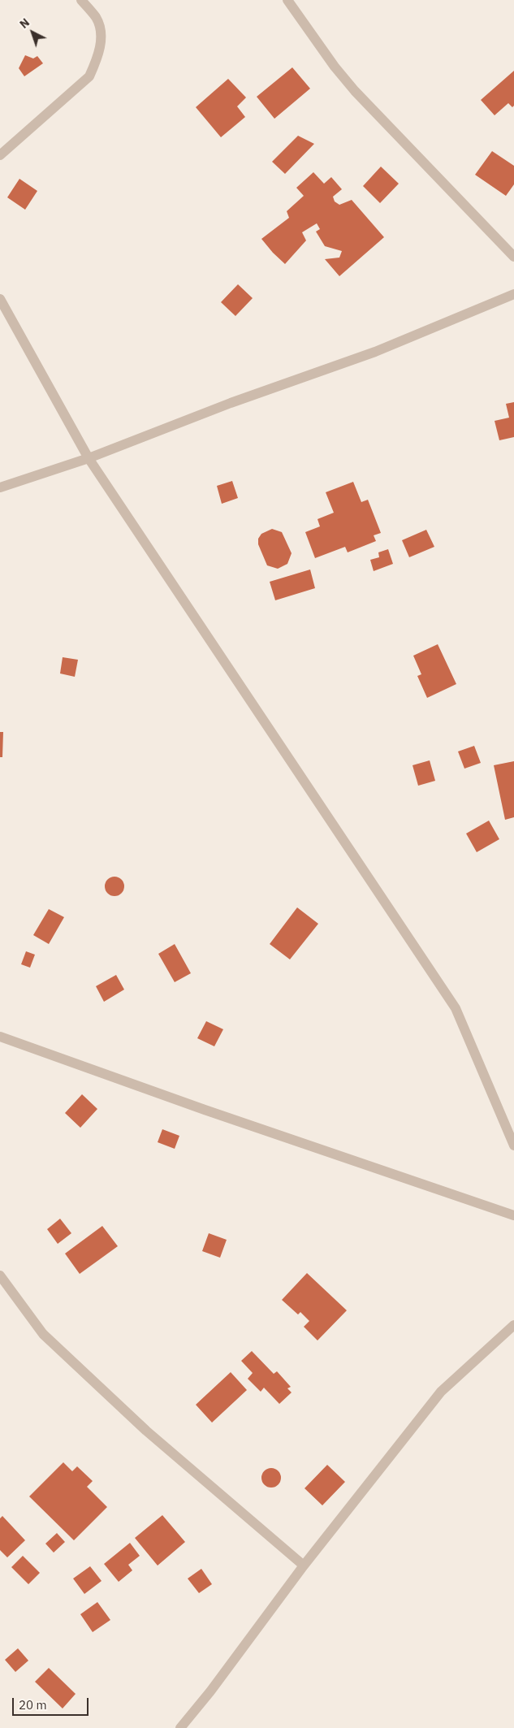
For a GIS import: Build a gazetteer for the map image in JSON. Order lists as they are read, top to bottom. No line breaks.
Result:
{"scale_bar":"20 m","north":"top left"}
